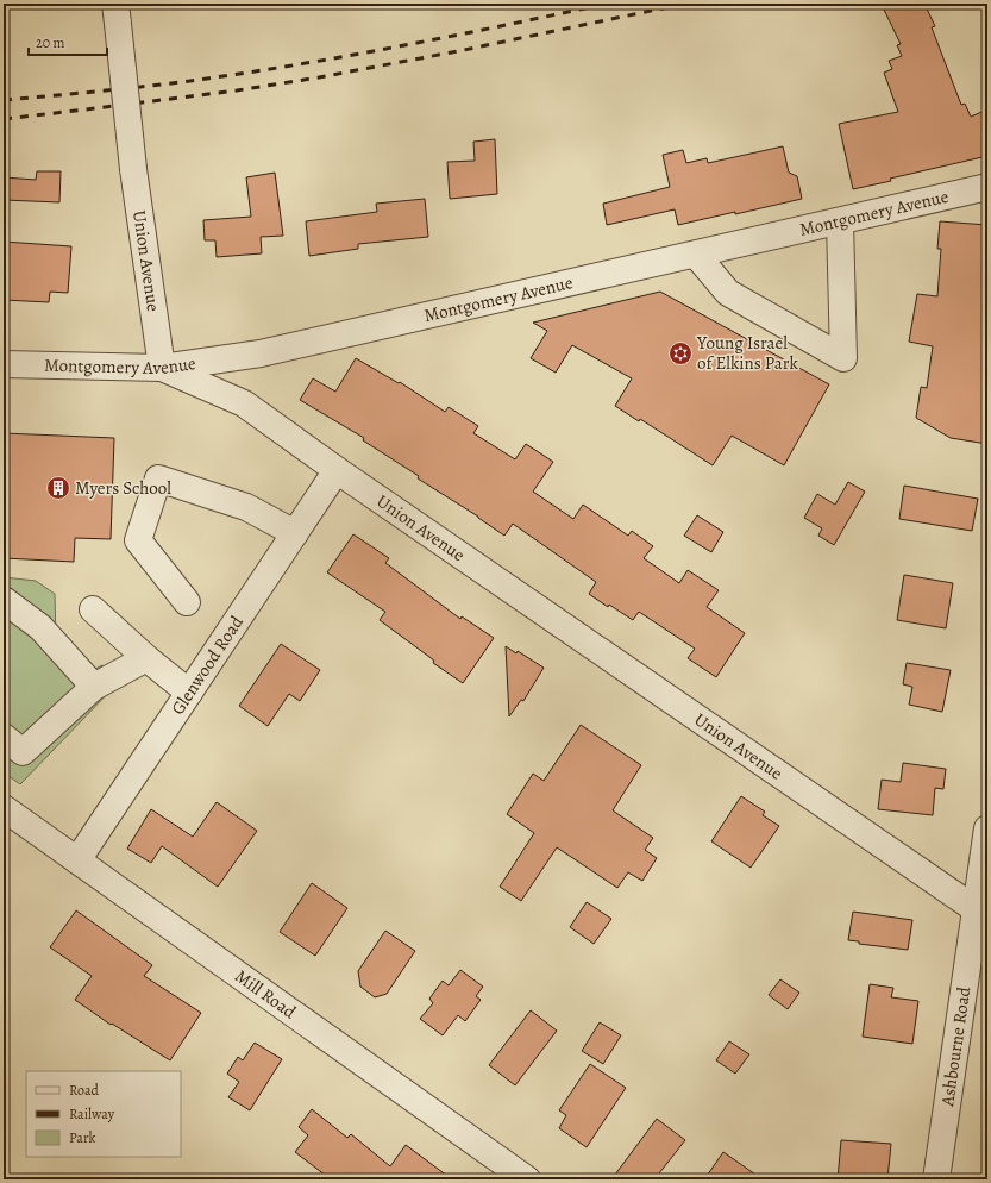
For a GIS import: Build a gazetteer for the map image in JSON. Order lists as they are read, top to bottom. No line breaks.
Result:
{"streets":{"street":["Montgomery Avenue","Union Avenue","Glenwood Road","Mill Road","Ashbourne Road"]},"crossings":[["Montgomery Avenue","Union Avenue"],["Union Avenue","Glenwood Road"],["Union Avenue","Ashbourne Road"],["Glenwood Road","Mill Road"]],"places":{"synagogue":["Young Israel of Elkins Park"],"building":["Myers School"]},"legend":["Road","Railway","Park"],"scale_bar":"20 m"}
